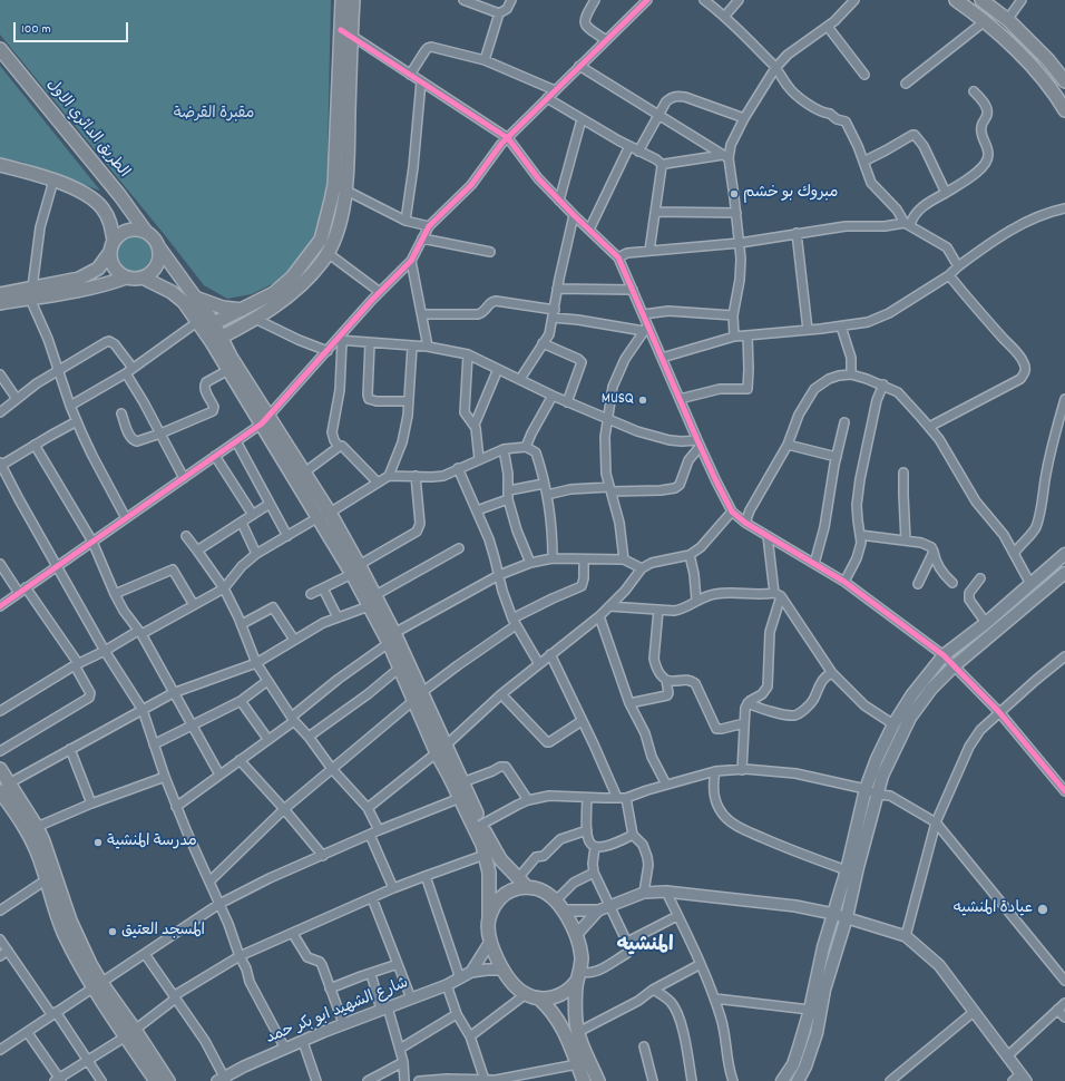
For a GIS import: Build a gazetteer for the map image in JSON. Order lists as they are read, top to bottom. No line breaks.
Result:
{"streets":{"main road":["الطريق الدائري الاول"],"street":["شارع الشهيد ابو بكر حمد"]},"districts":["المنشيه"],"parks":["مقبرة القرضة"],"places":["مبروك بو خشم","MUSQ","مدرسة المنشية","عيادة المنشيه","المسجد العتيق"],"scale_bar":"100 m"}
